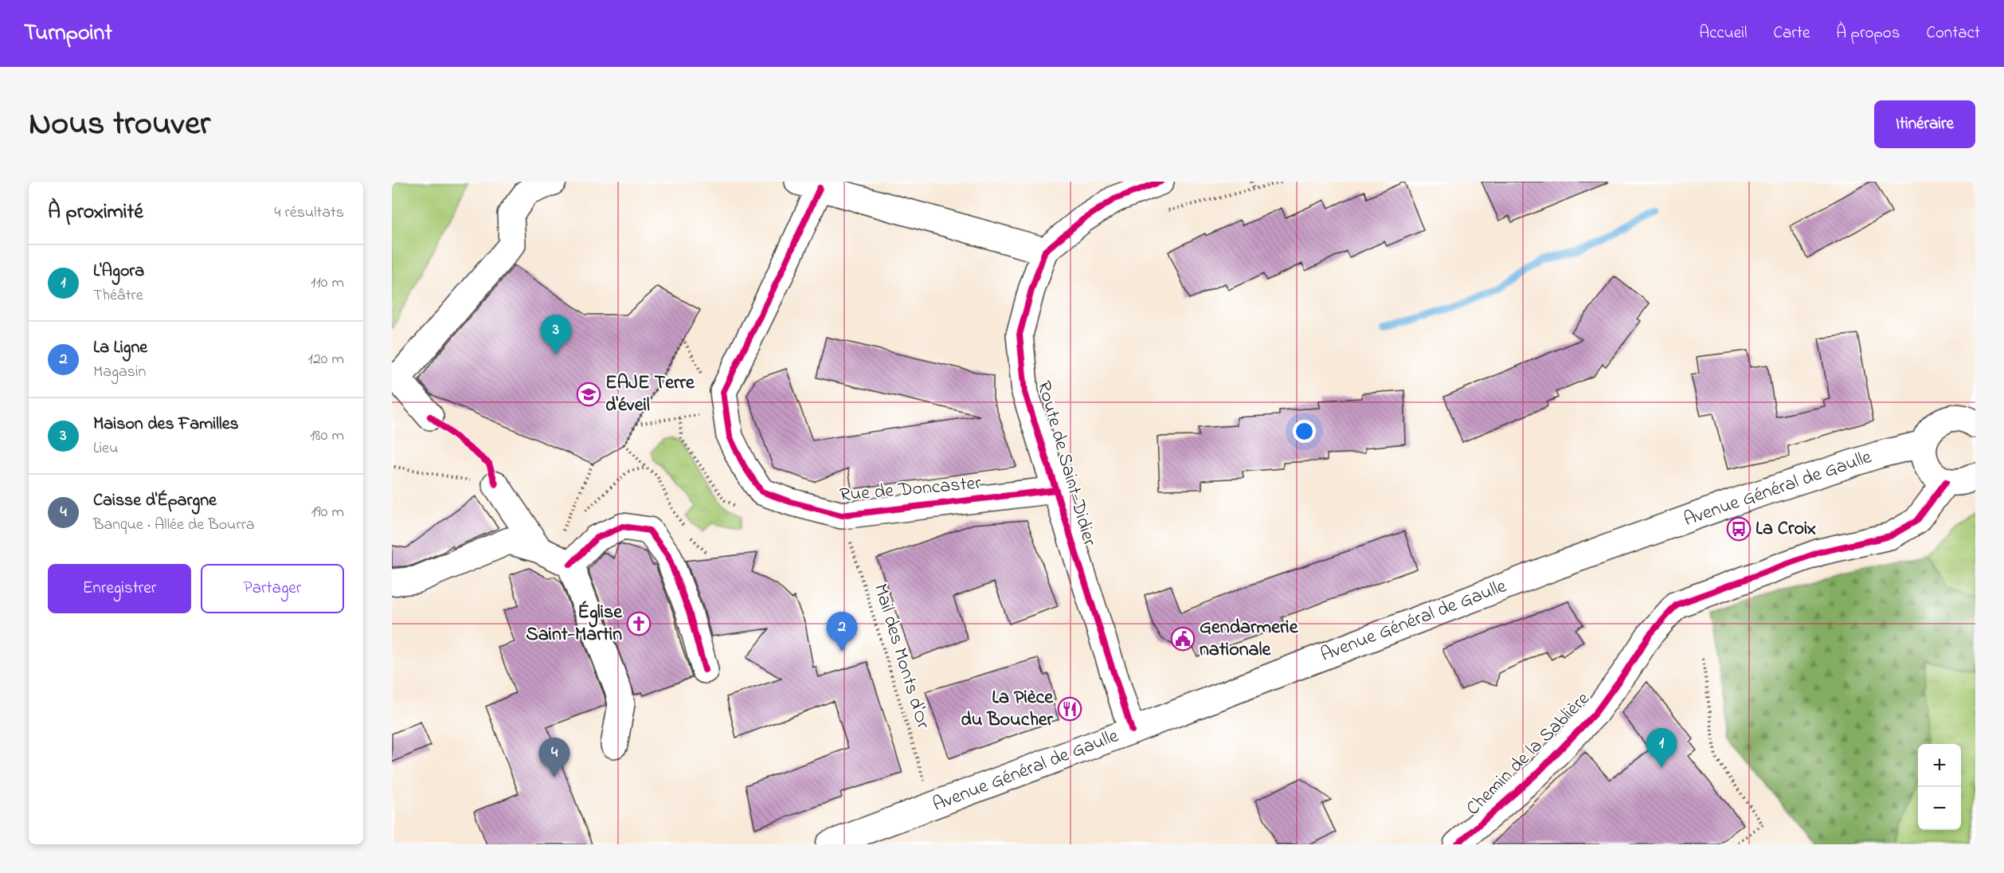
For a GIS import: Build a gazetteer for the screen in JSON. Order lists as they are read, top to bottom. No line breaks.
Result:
{"streets":{"street":["Route de Saint-Didier","Avenue Général de Gaulle","Rue de Doncaster","Chemin de la Sablière"],"path":["Mail des Monts d'Or"]},"crossings":[["Route de Saint-Didier","Avenue Général de Gaulle"],["Route de Saint-Didier","Rue de Doncaster"],["Avenue Général de Gaulle","Mail des Monts d'Or"],["Rue de Doncaster","Mail des Monts d'Or"]],"places":{"school or university":["EAJE Terre d'éveil"],"bus stop":["La Croix"],"church":["Église Saint-Martin"],"public building":["Gendarmerie nationale"],"restaurant":["La Pièce du Boucher"]},"page":{"header":"Turnpoint","nav":["Accueil","Carte","À propos","Contact"],"title":"Nous trouver","buttons":["Itinéraire",["Enregistrer","Partager"]],"heading":["À proximité","4 résultats"],"list":[{"mark":"1","name":"L'Agora","note":"Théâtre","value":"110 m"},{"mark":"2","name":"La Ligne","note":"Magasin","value":"120 m"},{"mark":"3","name":"Maison des Familles","note":"Lieu","value":"180 m"},{"mark":"4","name":"Caisse d'Épargne","note":"Banque · Allée de Bourra","value":"190 m"}],"pins":["3","2","1","4"],"map_buttons":["+","−"]}}
